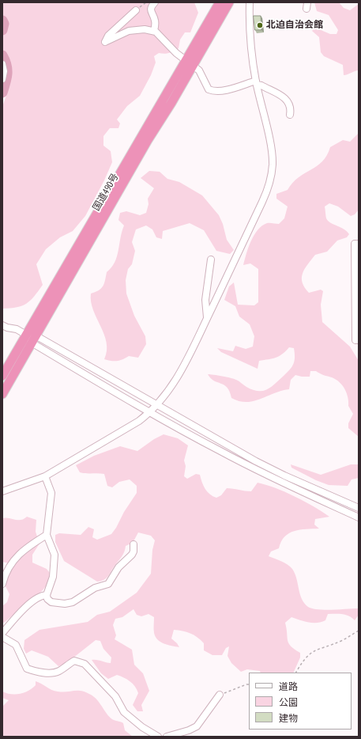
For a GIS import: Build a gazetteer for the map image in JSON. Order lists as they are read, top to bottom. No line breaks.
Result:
{"streets":{"highway":["国道490号"]},"places":["北迫自治会館"],"legend":["道路","公園","建物"]}
